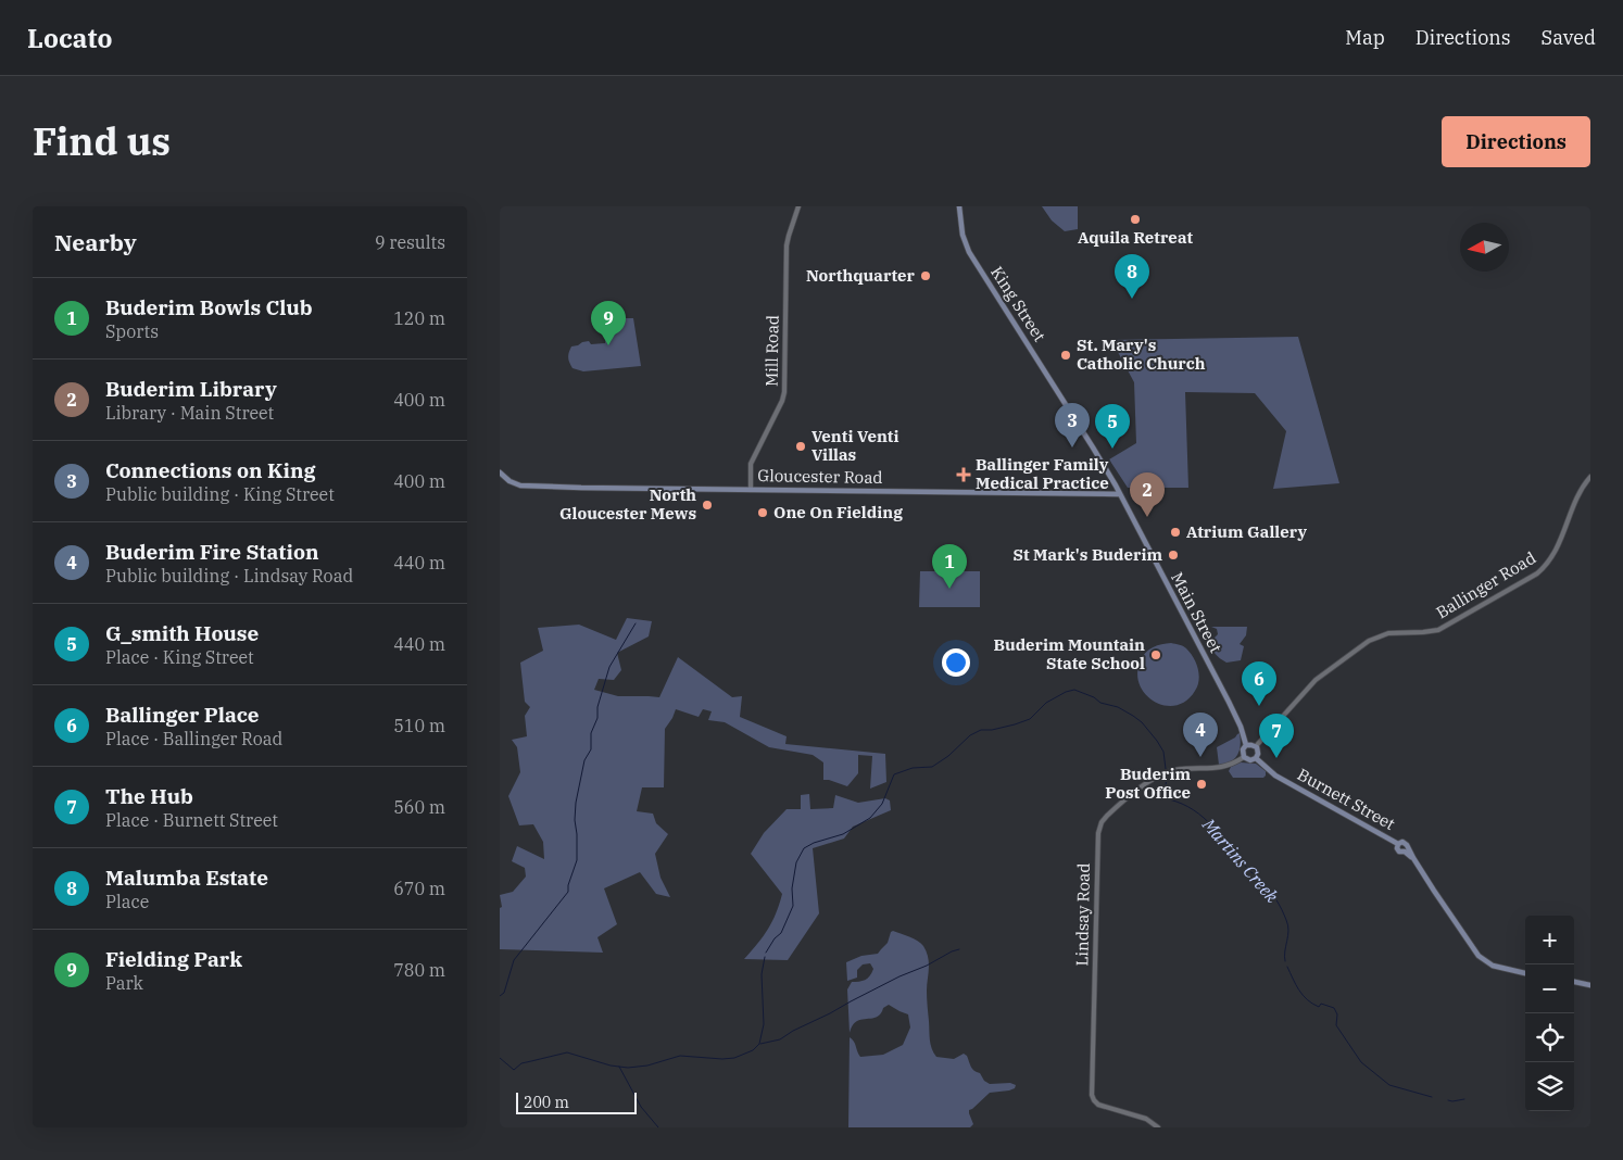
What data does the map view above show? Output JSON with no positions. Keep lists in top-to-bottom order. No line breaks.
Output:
{"streets":{"main road":["King Street","Gloucester Road","Main Street","Burnett Street"],"street":["Mill Road","Ballinger Road","Lindsay Road"]},"crossings":[["King Street","Gloucester Road"],["King Street","Main Street"],["Mill Road","Gloucester Road"],["Gloucester Road","Main Street"],["Ballinger Road","Main Street"],["Ballinger Road","Burnett Street"],["Ballinger Road","Lindsay Road"],["Main Street","Burnett Street"],["Main Street","Lindsay Road"],["Burnett Street","Lindsay Road"]],"water":["Martins Creek"],"places":{"other":["Aquila Retreat","Northquarter","St. Mary's Catholic Church","Venti Venti Villas","North Gloucester Mews","One On Fielding","Atrium Gallery","St Mark's Buderim","Buderim Mountain State School","Buderim Post Office"],"health":["Ballinger Family Medical Practice"]},"scale_bar":"200 m","north":"left","page":{"header":"Locato","nav":["Map","Directions","Saved"],"title":"Find us","buttons":"Directions","heading":["Nearby","9 results"],"pins":["8","9","3","5","2","1","6","4","7"],"list":[{"mark":"1","name":"Buderim Bowls Club","note":"Sports","value":"120 m"},{"mark":"2","name":"Buderim Library","note":"Library · Main Street","value":"400 m"},{"mark":"3","name":"Connections on King","note":"Public building · King Street","value":"400 m"},{"mark":"4","name":"Buderim Fire Station","note":"Public building · Lindsay Road","value":"440 m"},{"mark":"5","name":"G_smith House","note":"Place · King Street","value":"440 m"},{"mark":"6","name":"Ballinger Place","note":"Place · Ballinger Road","value":"510 m"},{"mark":"7","name":"The Hub","note":"Place · Burnett Street","value":"560 m"},{"mark":"8","name":"Malumba Estate","note":"Place","value":"670 m"},{"mark":"9","name":"Fielding Park","note":"Park","value":"780 m"}],"map_buttons":["+","−"],"scale":"200 m"}}
